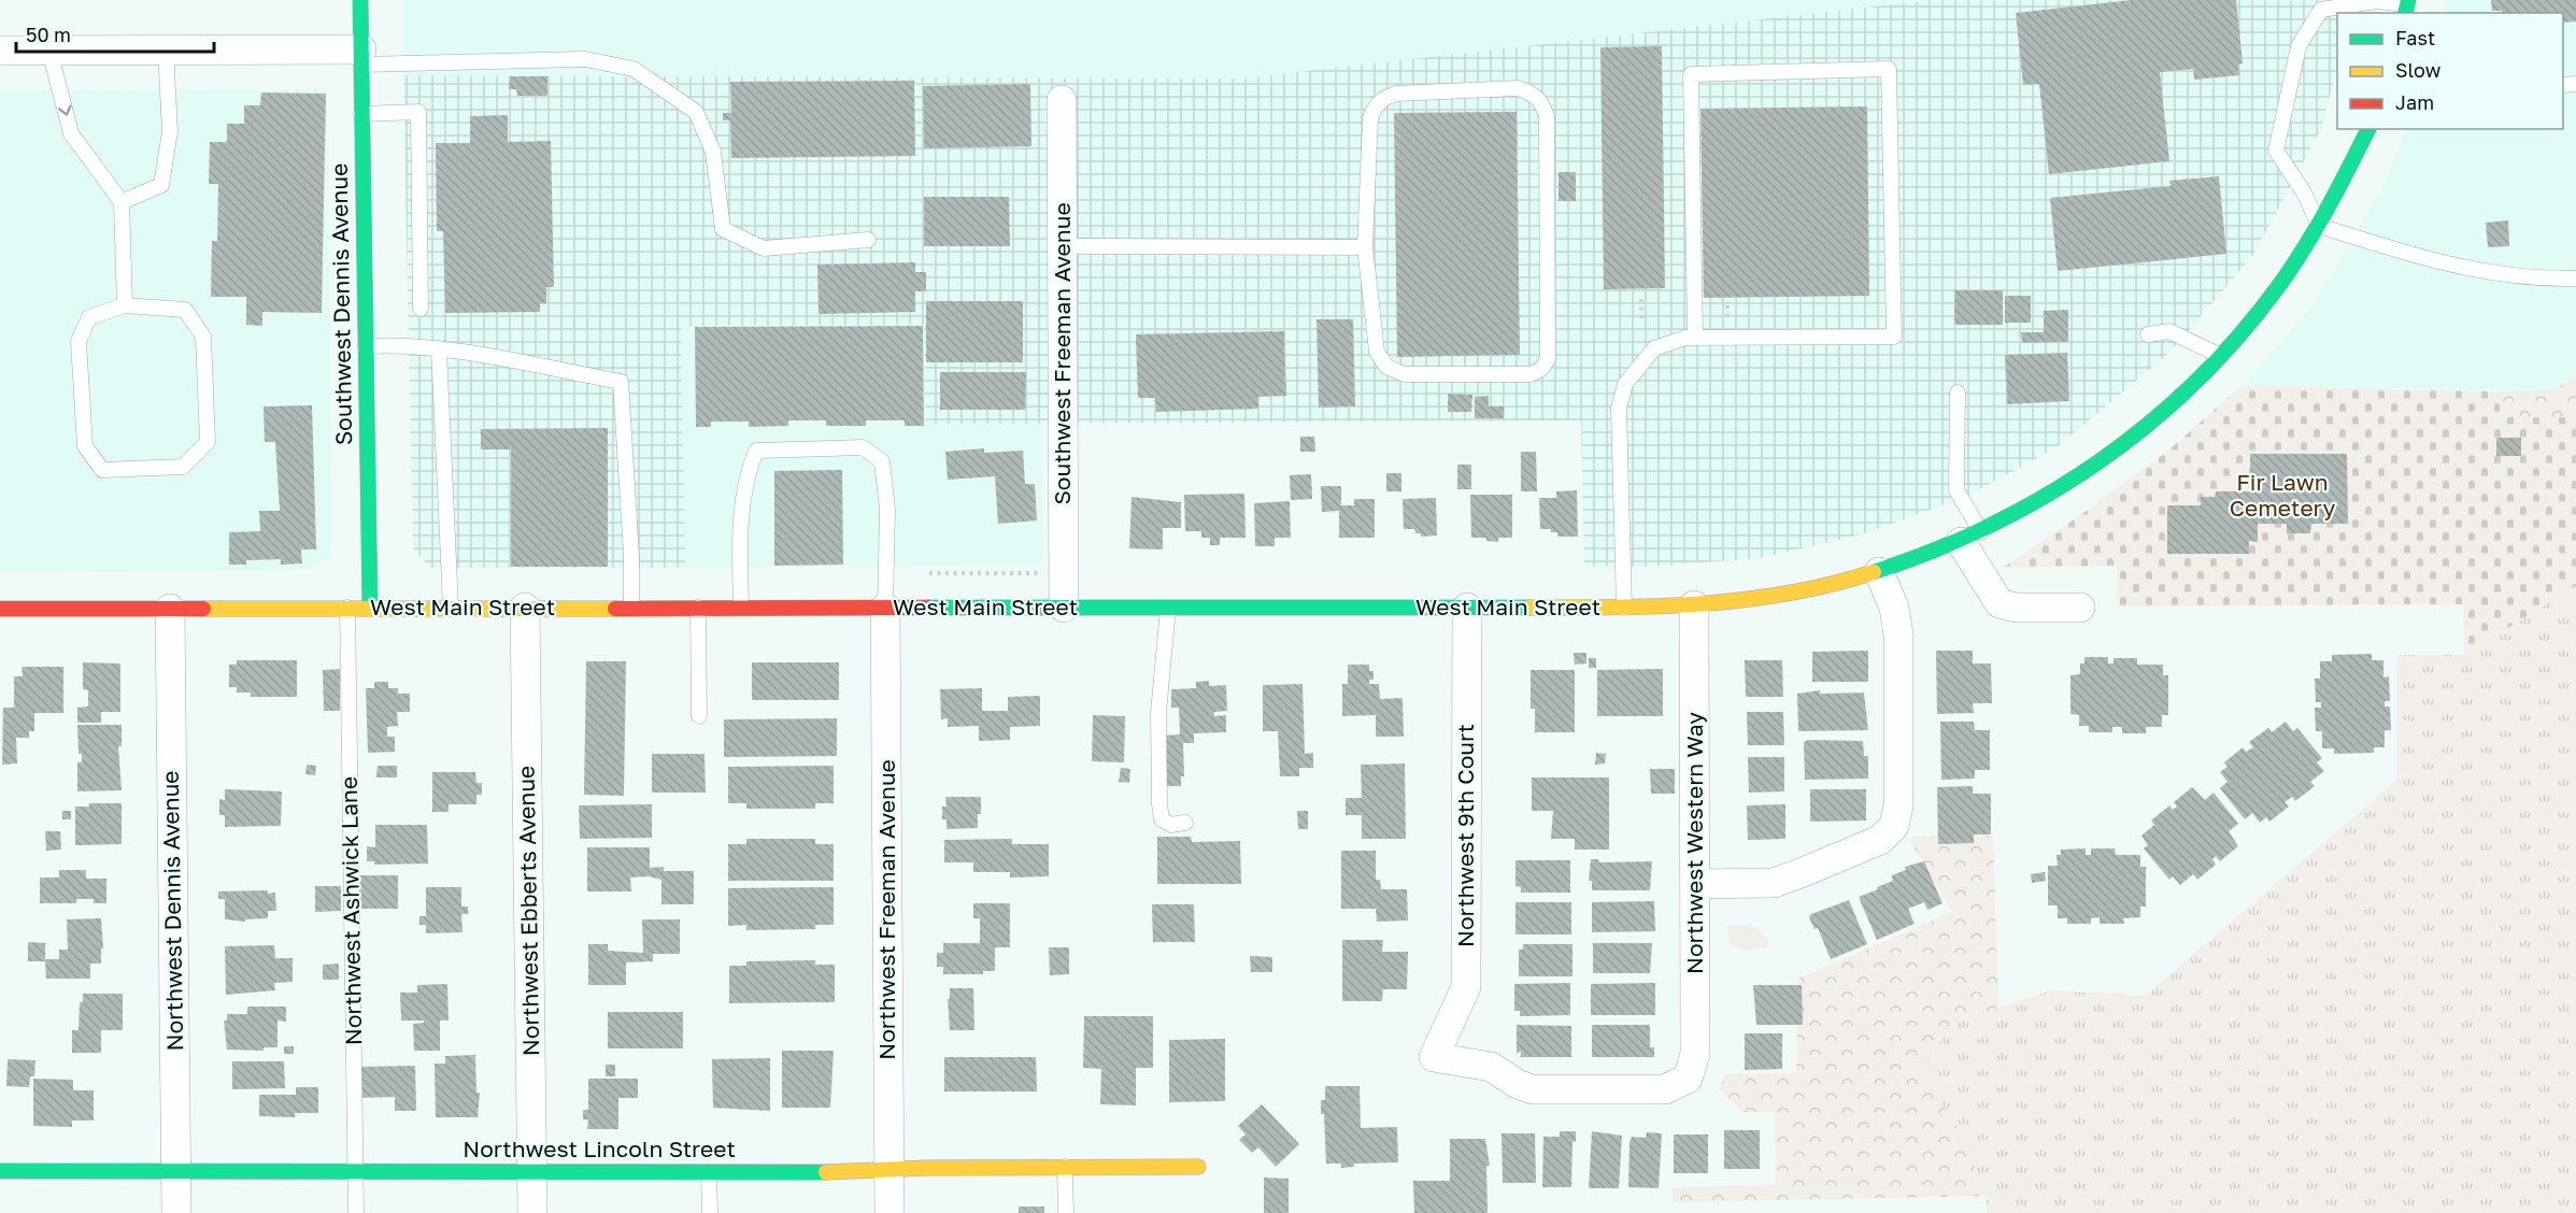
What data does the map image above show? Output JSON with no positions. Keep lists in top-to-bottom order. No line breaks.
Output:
{"streets":{"street":["Southwest Dennis Avenue","Southwest Freeman Avenue","West Main Street","Northwest 9th Court","Northwest Western Way","Northwest Freeman Avenue","Northwest Dennis Avenue","Northwest Ebberts Avenue","Northwest Lincoln Street"],"lane":["Northwest Ashwick Lane"]},"crossings":[["Southwest Dennis Avenue","West Main Street"],["Southwest Freeman Avenue","West Main Street"],["West Main Street","Northwest 9th Court"],["West Main Street","Northwest Western Way"],["West Main Street","Northwest Freeman Avenue"],["West Main Street","Northwest Dennis Avenue"],["West Main Street","Northwest Ashwick Lane"],["West Main Street","Northwest Ebberts Avenue"],["Northwest 9th Court","Northwest Western Way"],["Northwest Freeman Avenue","Northwest Lincoln Street"],["Northwest Dennis Avenue","Northwest Lincoln Street"],["Northwest Ashwick Lane","Northwest Lincoln Street"],["Northwest Ebberts Avenue","Northwest Lincoln Street"]],"parks":["Fir Lawn Cemetery"],"legend":["Fast","Slow","Jam"],"scale_bar":"50 m"}
